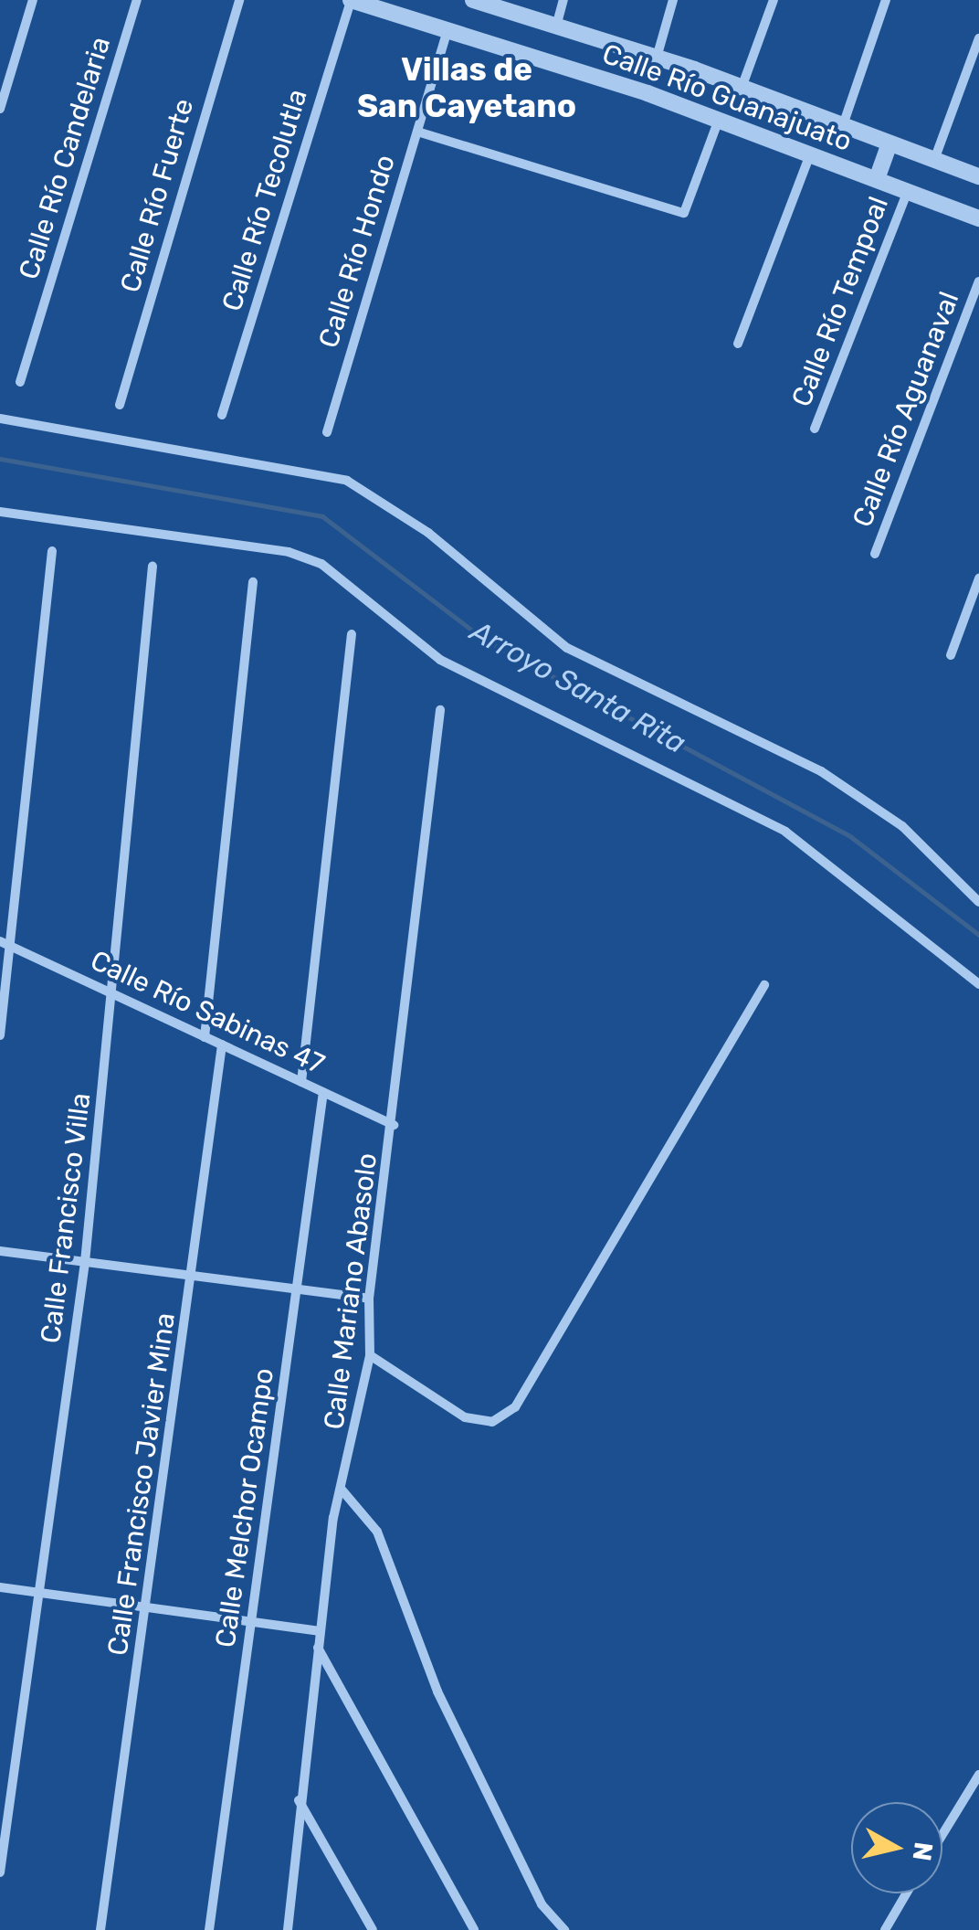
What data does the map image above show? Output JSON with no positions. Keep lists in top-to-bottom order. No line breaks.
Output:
{"streets":{"street":["Calle Río Guanajuato","Calle Río Candelaria","Calle Río Fuerte","Calle Río Tecolutla","Calle Río Hondo","Calle Río Tempoal","Calle Río Aguanaval","Calle Río Sabinas 47","Calle Francisco Villa","Calle Mariano Abasolo","Calle Francisco Javier Mina","Calle Melchor Ocampo"]},"crossings":[["Calle Río Guanajuato","Calle Río Tecolutla"],["Calle Río Guanajuato","Calle Río Hondo"],["Calle Río Guanajuato","Calle Río Tempoal"],["Calle Río Sabinas 47","Calle Francisco Villa"],["Calle Río Sabinas 47","Calle Mariano Abasolo"],["Calle Río Sabinas 47","Calle Francisco Javier Mina"],["Calle Río Sabinas 47","Calle Melchor Ocampo"]],"districts":["Villas de San Cayetano"],"water":["Arroyo Santa Rita"],"north":"right"}
